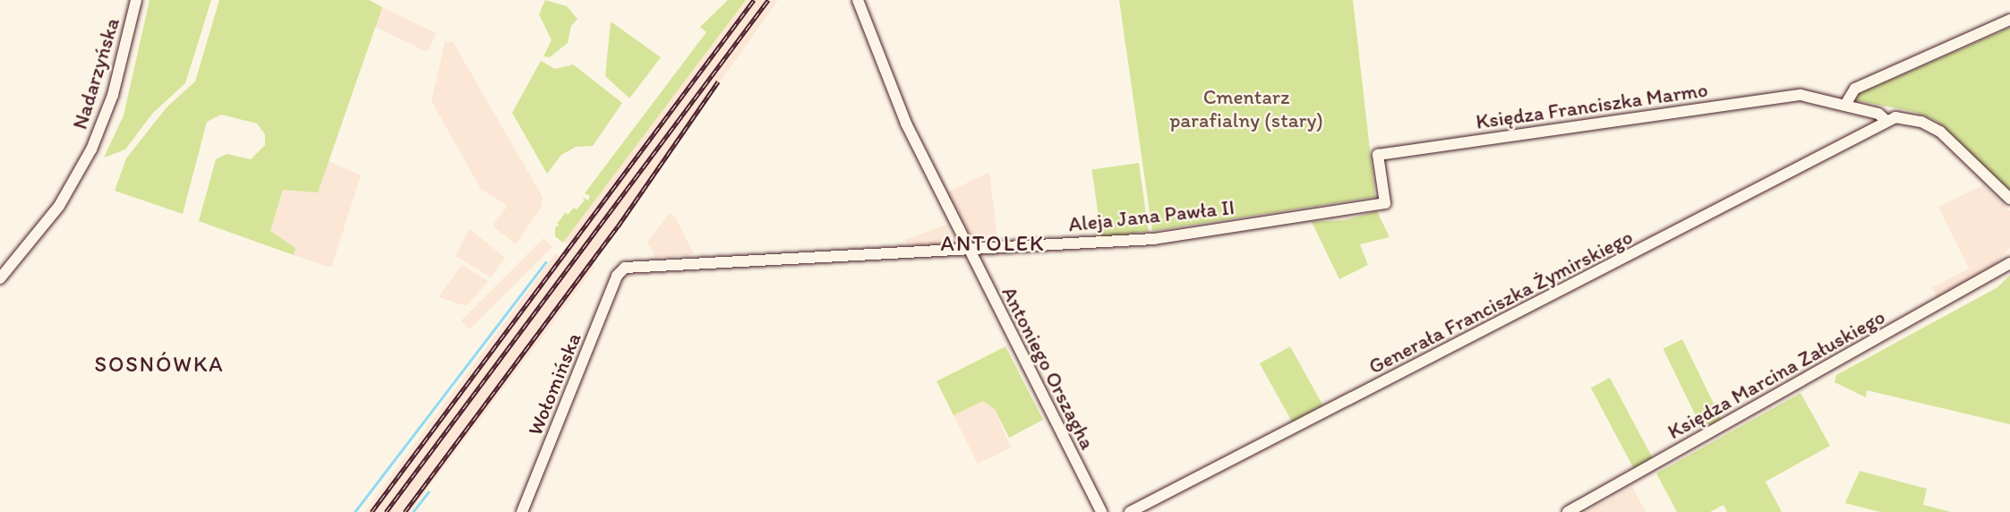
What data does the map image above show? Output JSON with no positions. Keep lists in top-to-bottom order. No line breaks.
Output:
{"streets":{"street":["Nadarzyńska","Księdza Franciszka Marmo","Aleja Jana Pawła II","Generała Franciszka Żymirskiego","Antoniego Orszagha","Księdza Marcina Załuskiego","Wołomińska"]},"crossings":[["Księdza Franciszka Marmo","Aleja Jana Pawła II"],["Aleja Jana Pawła II","Antoniego Orszagha"],["Aleja Jana Pawła II","Wołomińska"]],"districts":["ANTOLEK","SOSNÓWKA"],"parks":["Cmentarz parafialny (stary)"]}
